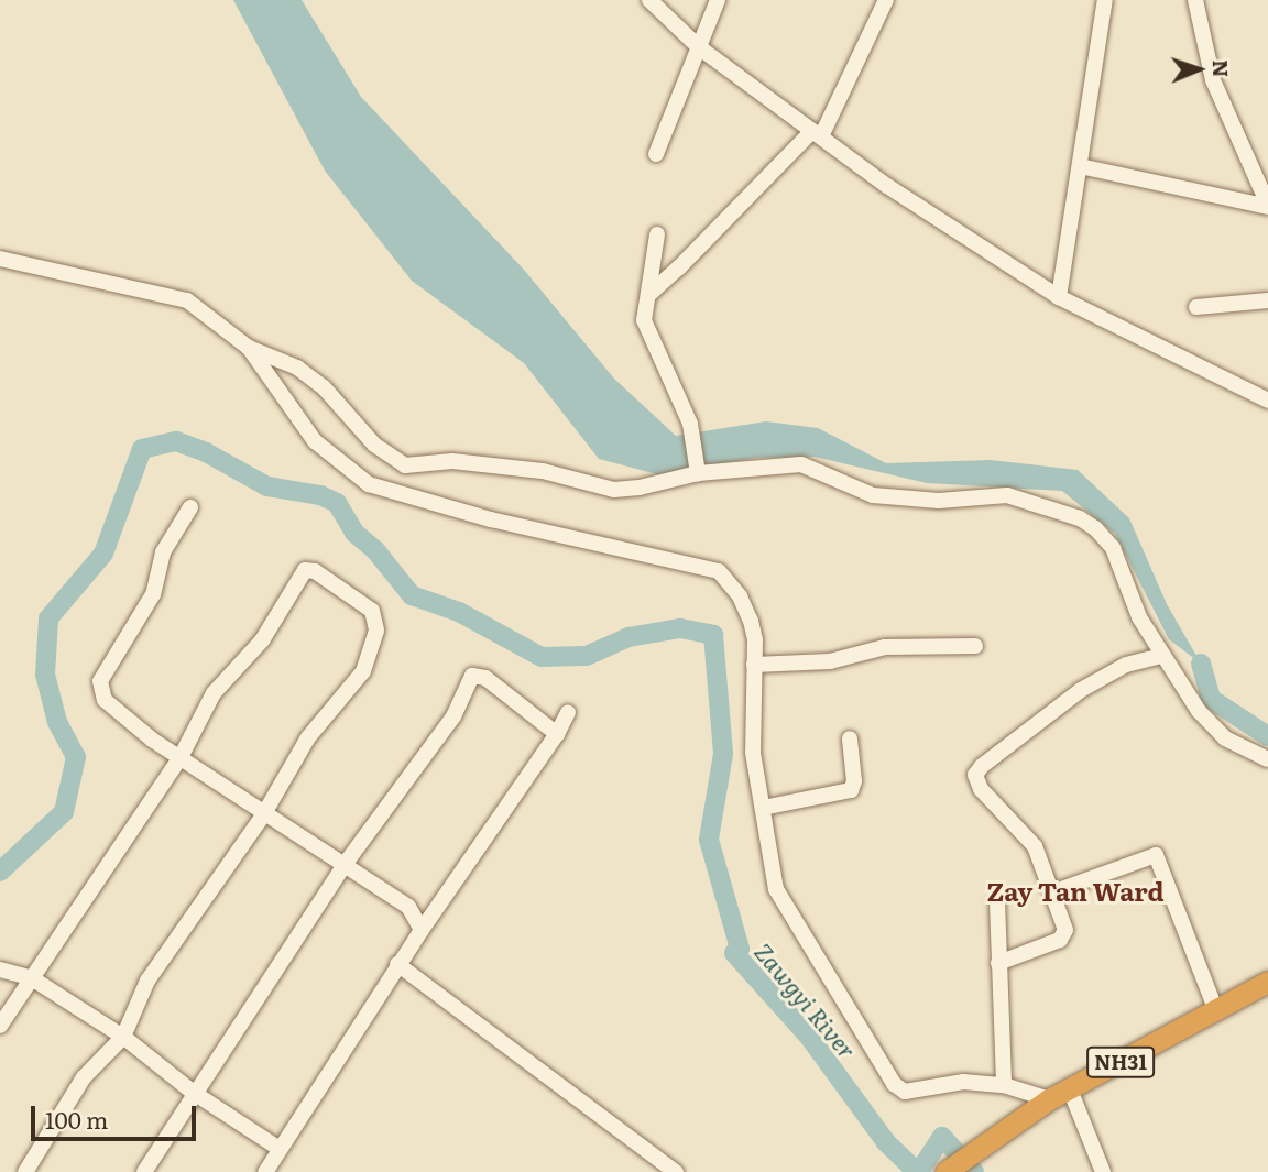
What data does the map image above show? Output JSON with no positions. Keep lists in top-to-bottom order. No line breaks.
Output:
{"streets":{"highway":["NH31"]},"districts":["Zay Tan Ward"],"water":["Zawgyi River"],"scale_bar":"100 m","north":"right"}
